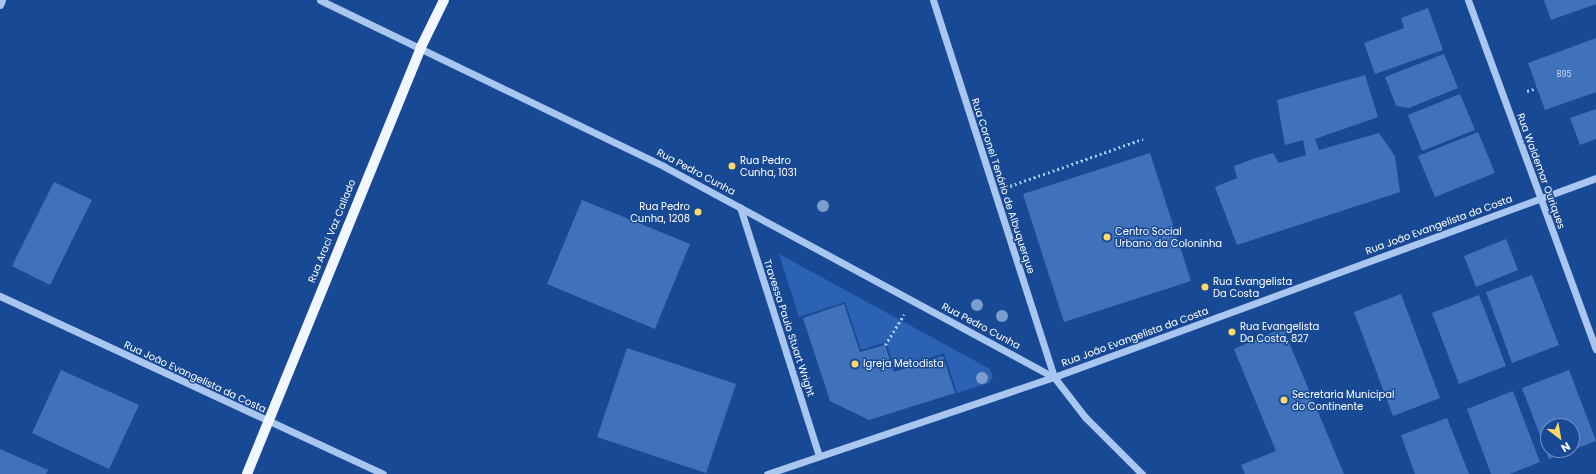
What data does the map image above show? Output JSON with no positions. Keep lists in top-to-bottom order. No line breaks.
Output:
{"streets":{"main road":["Rua Araci Vaz Callado"],"street":["Rua Waldemar Ouriques","Rua Pedro Cunha","Rua Coronel Tenório de Albuquerque","Rua João Evangelista da Costa","Travessa Paulo Stuart Wright"]},"crossings":[["Rua Waldemar Ouriques","Rua João Evangelista da Costa"],["Rua Pedro Cunha","Rua Coronel Tenório de Albuquerque"],["Rua Pedro Cunha","Rua João Evangelista da Costa"],["Rua Pedro Cunha","Rua Araci Vaz Callado"],["Rua Pedro Cunha","Travessa Paulo Stuart Wright"],["Rua Coronel Tenório de Albuquerque","Rua João Evangelista da Costa"],["Rua João Evangelista da Costa","Rua Araci Vaz Callado"],["Rua João Evangelista da Costa","Travessa Paulo Stuart Wright"]],"places":["Rua Pedro Cunha, 1031","Rua Pedro Cunha, 1208","Centro Social Urbano da Coloninha","Rua Evangelista Da Costa","Rua Evangelista Da Costa, 827","Igreja Metodista","Secretaria Municipal do Continente"],"house_numbers":["895"],"north":"bottom right"}
